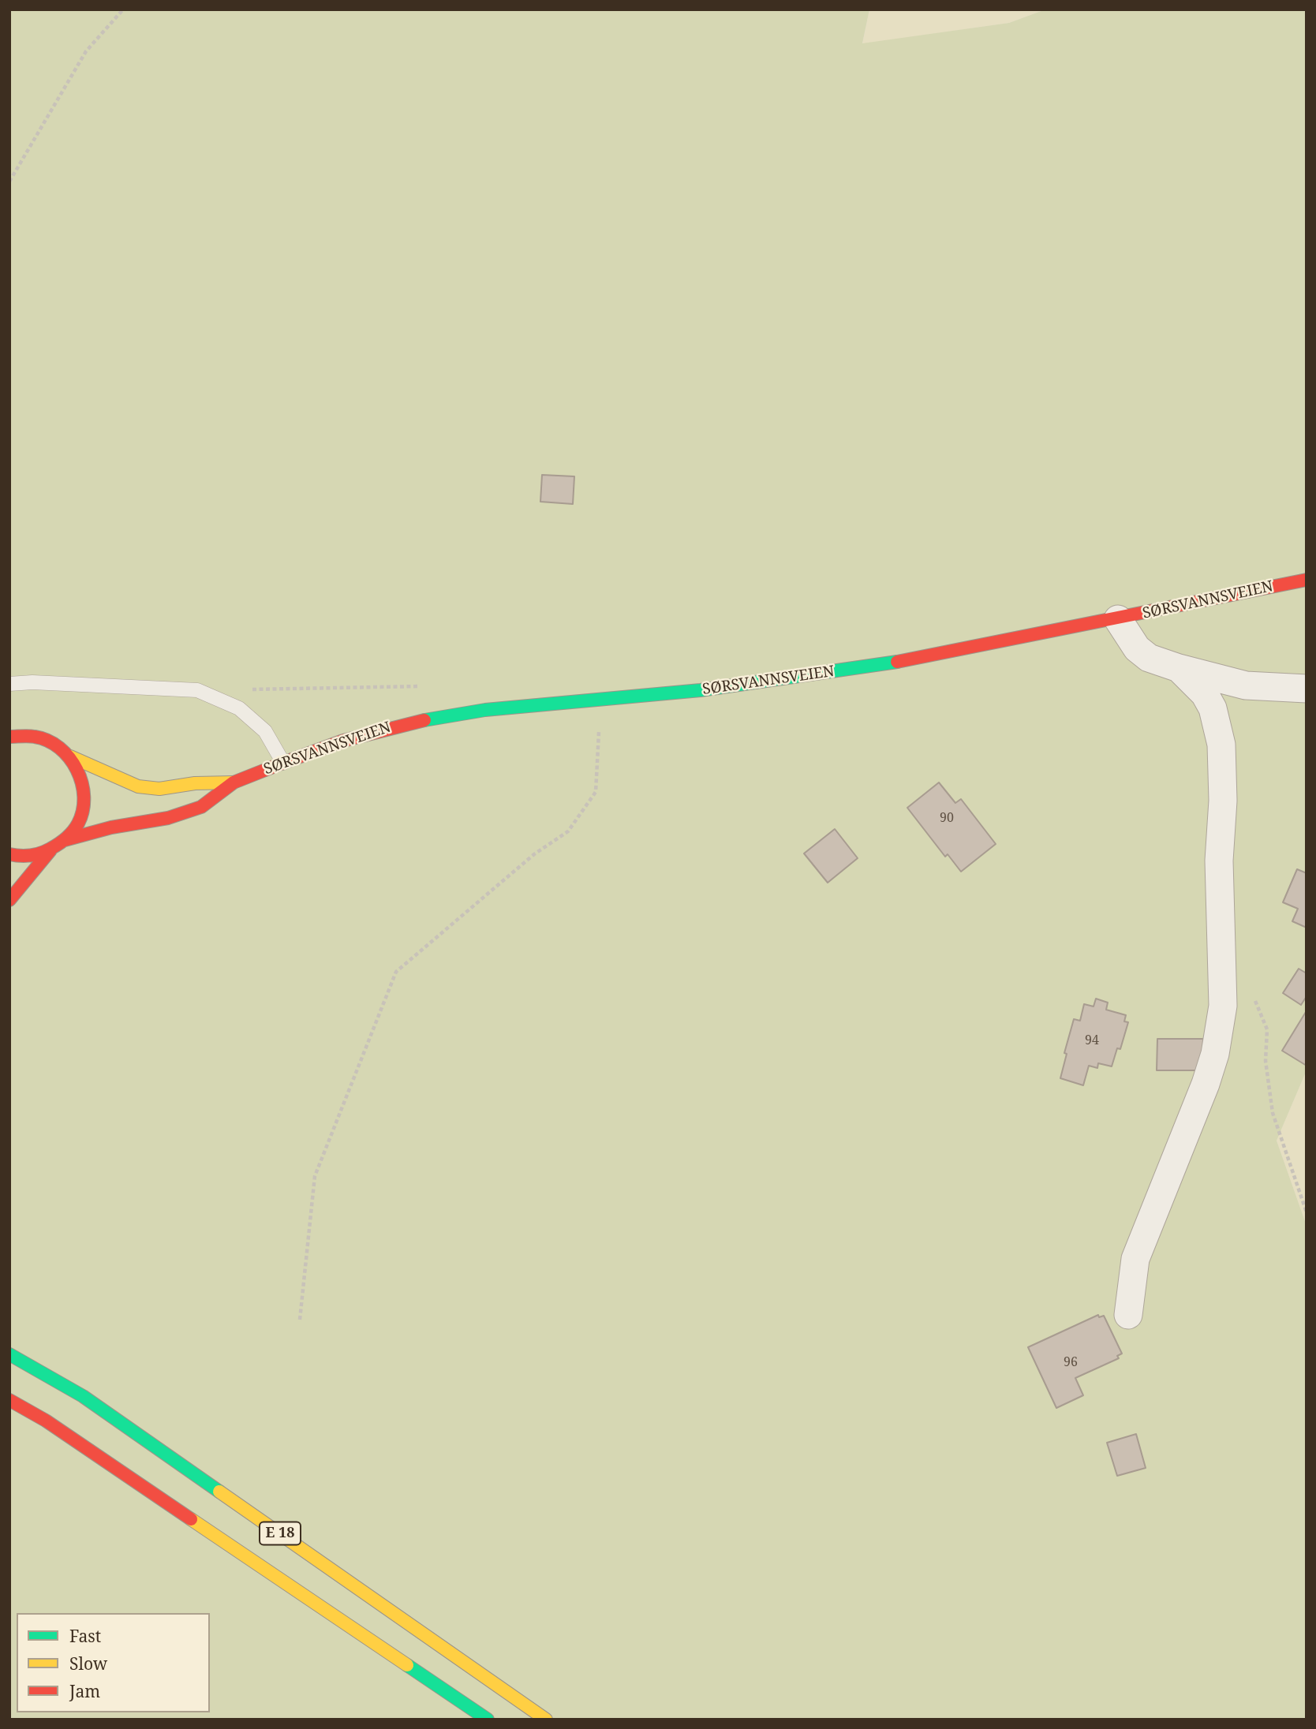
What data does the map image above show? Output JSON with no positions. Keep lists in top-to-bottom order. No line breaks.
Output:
{"streets":{"main road":["SØRSVANNSVEIEN","E 18"]},"house_numbers":["90","94","96"],"legend":["Fast","Slow","Jam"]}
